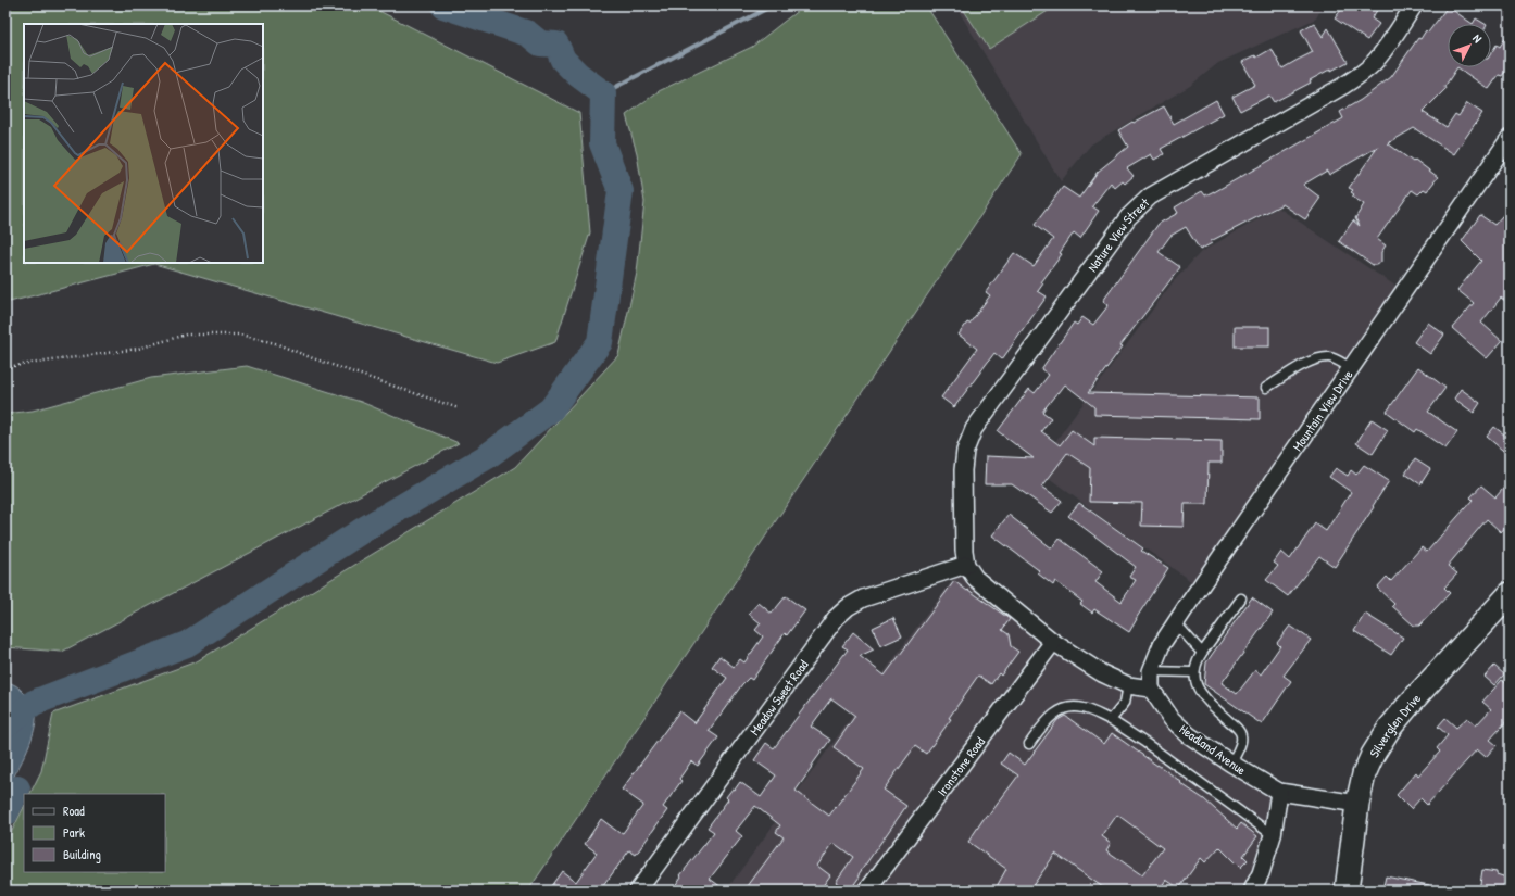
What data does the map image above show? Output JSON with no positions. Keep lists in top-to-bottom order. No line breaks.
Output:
{"streets":{"street":["Nature View Street","Mountain View Drive","Meadow Sweet Road","Silverglen Drive","Headland Avenue","Ironstone Road"]},"crossings":[["Nature View Street","Meadow Sweet Road"],["Mountain View Drive","Headland Avenue"],["Silverglen Drive","Headland Avenue"]],"legend":["Road","Park","Building"],"north":"top right"}
